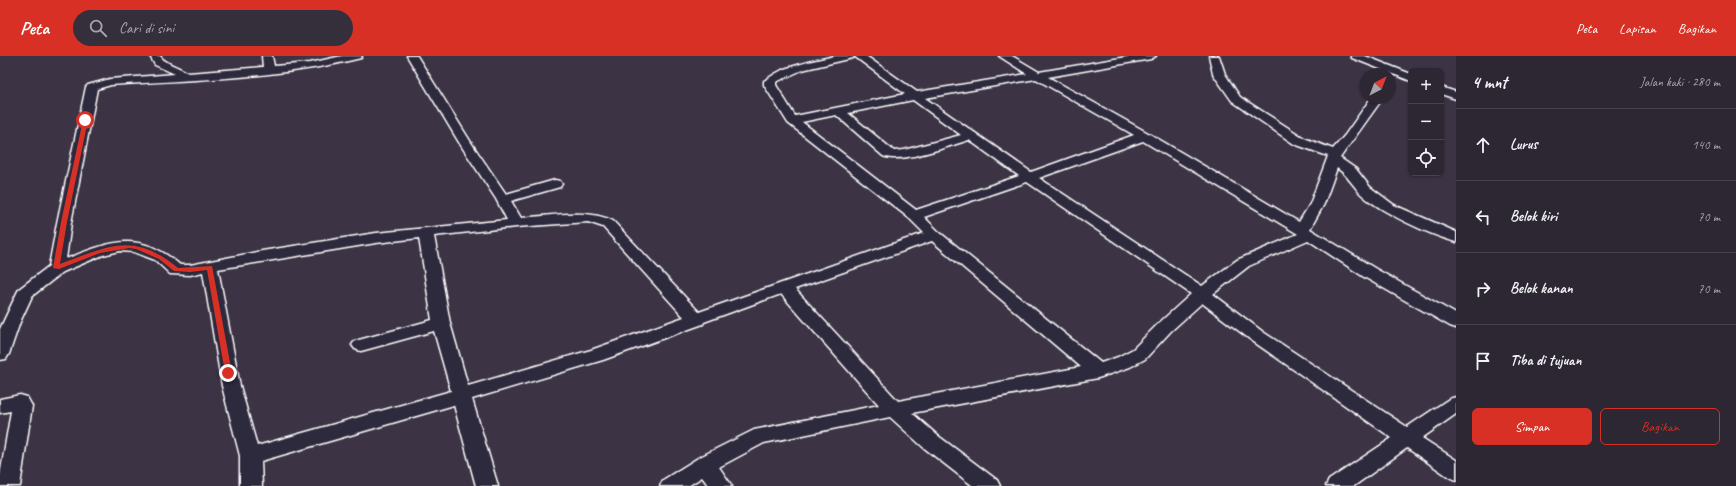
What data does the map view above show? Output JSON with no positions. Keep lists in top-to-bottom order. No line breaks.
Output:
{"north":"top right","page":{"header":"Peta","search":"Cari di sini","nav":["Peta","Lapisan","Bagikan"],"heading":["4 mnt","Jalan kaki · 280 m"],"map_buttons":["+","−"],"list":[["Lurus","140 m"],["Belok kiri","70 m"],["Belok kanan","70 m"],"Tiba di tujuan"],"buttons":["Simpan","Bagikan"]}}
